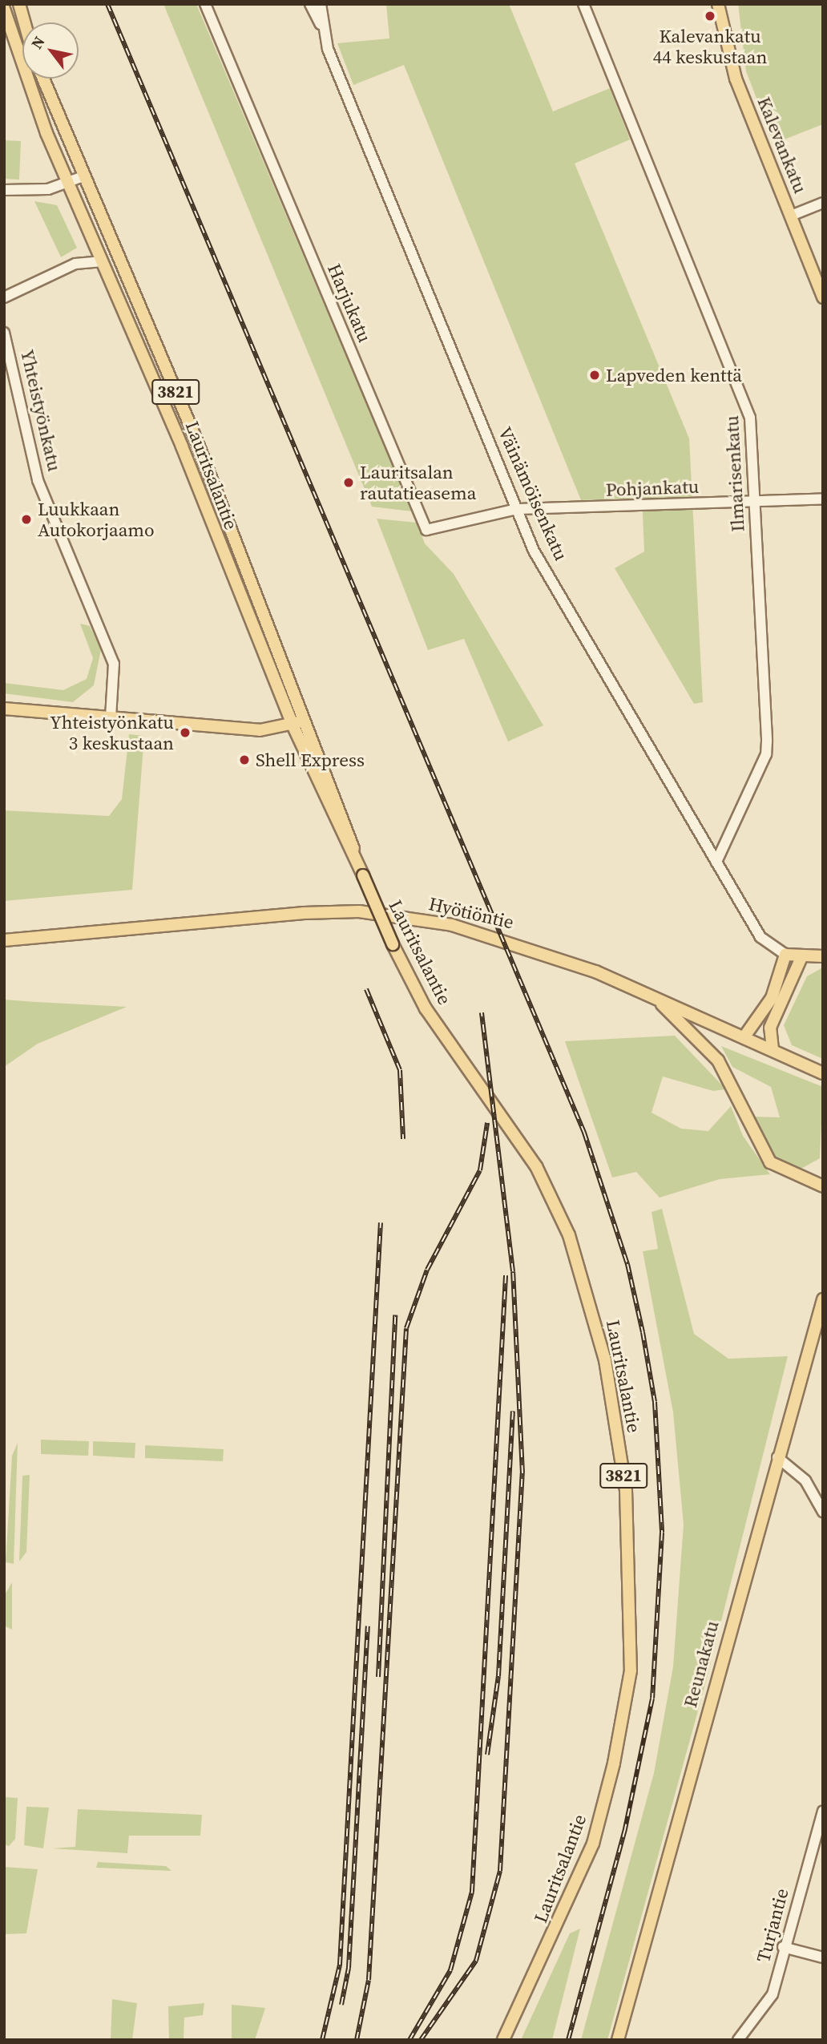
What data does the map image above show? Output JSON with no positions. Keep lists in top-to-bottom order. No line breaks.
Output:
{"streets":{"main road":["Kalevankatu","3821","Lauritsalantie","Hyötiöntie","Reunakatu"],"street":["Harjukatu","Yhteistyönkatu","Ilmarisenkatu","Pohjankatu","Väinämöisenkatu","Turjantie"]},"crossings":[["Harjukatu","Pohjankatu"],["Harjukatu","Väinämöisenkatu"],["Ilmarisenkatu","Pohjankatu"],["Ilmarisenkatu","Väinämöisenkatu"],["Pohjankatu","Väinämöisenkatu"]],"places":["Kalevankatu 44 keskustaan","Lapveden kenttä","Lauritsalan rautatieasema","Luukkaan Autokorjaamo","Yhteistyönkatu 3 keskustaan","Shell Express"],"north":"top left"}
